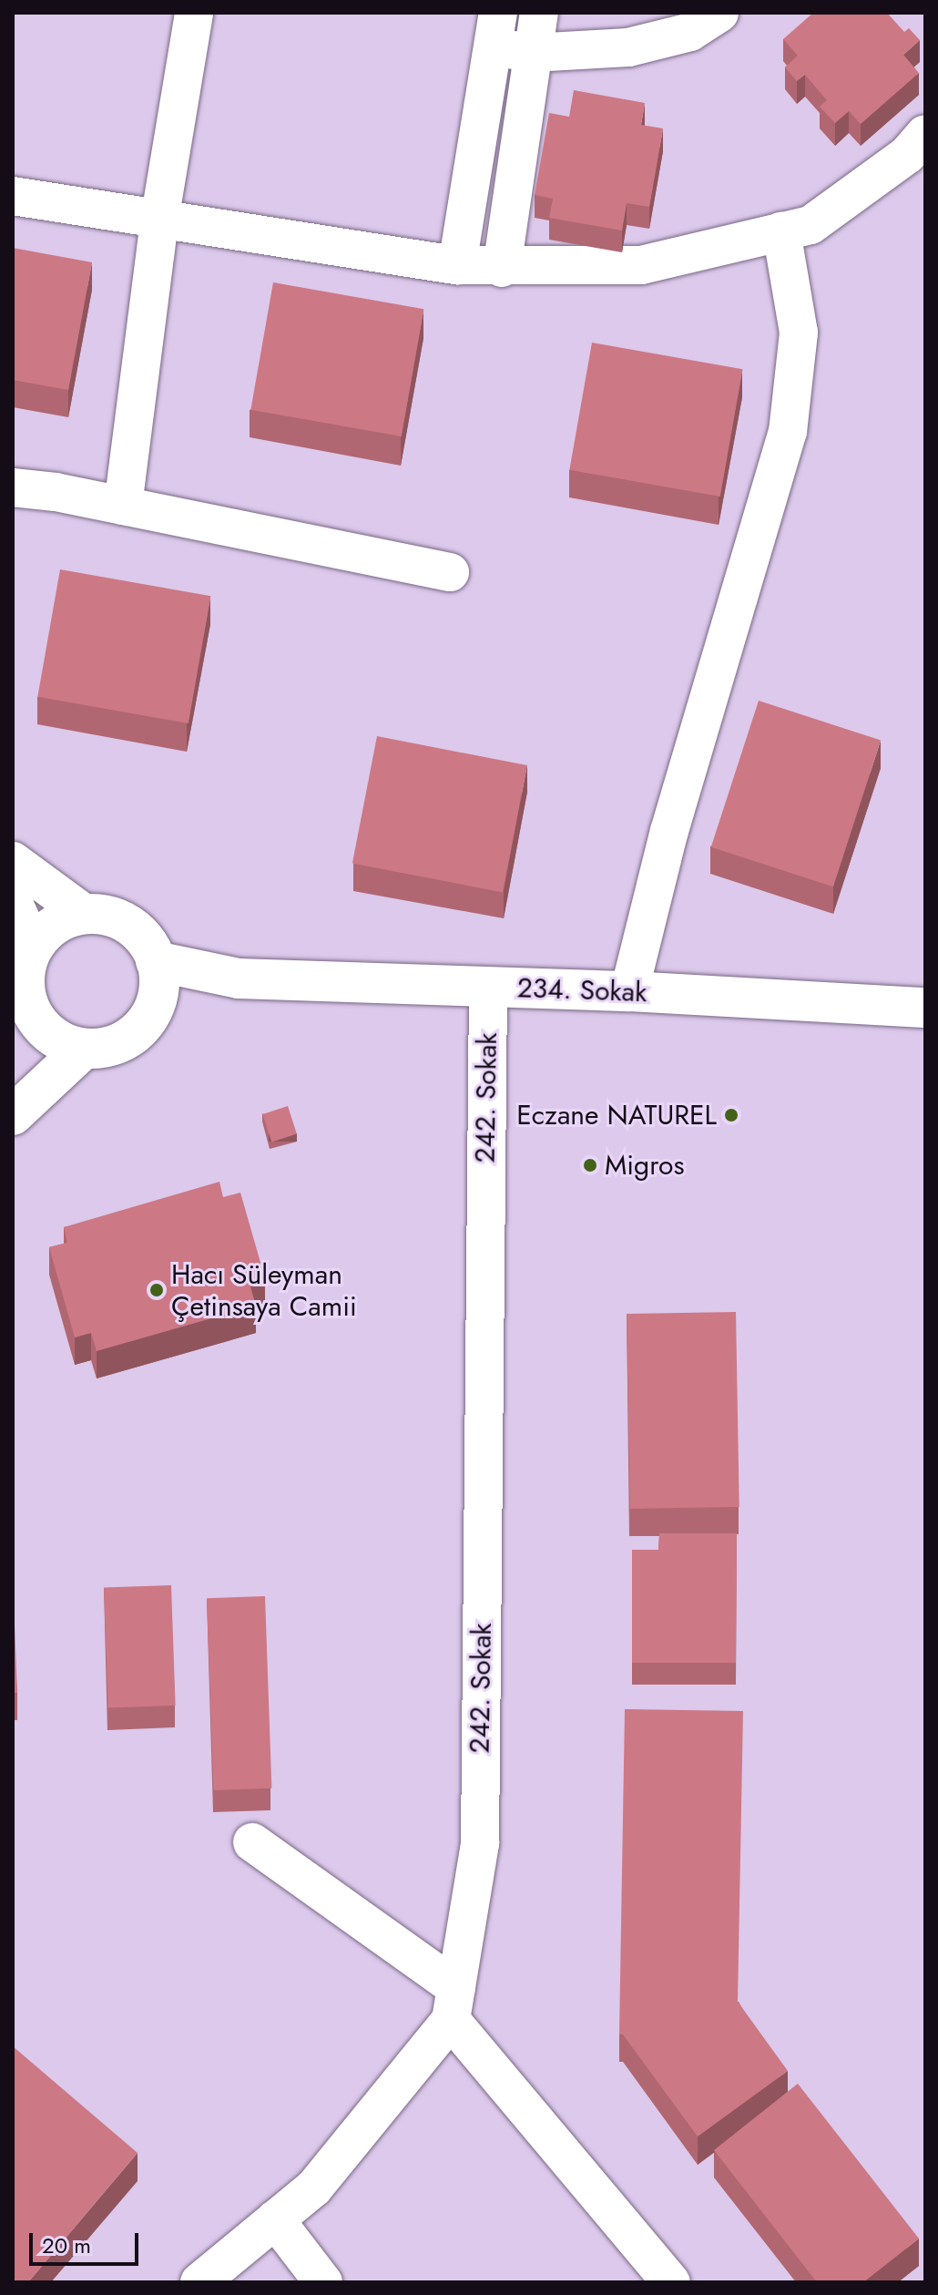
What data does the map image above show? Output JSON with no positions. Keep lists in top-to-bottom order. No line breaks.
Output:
{"streets":{"street":["234. Sokak","242. Sokak"]},"crossings":[["234. Sokak","242. Sokak"]],"places":["Eczane NATUREL","Migros","Hacı Süleyman Çetinsaya Camii"],"scale_bar":"20 m"}
